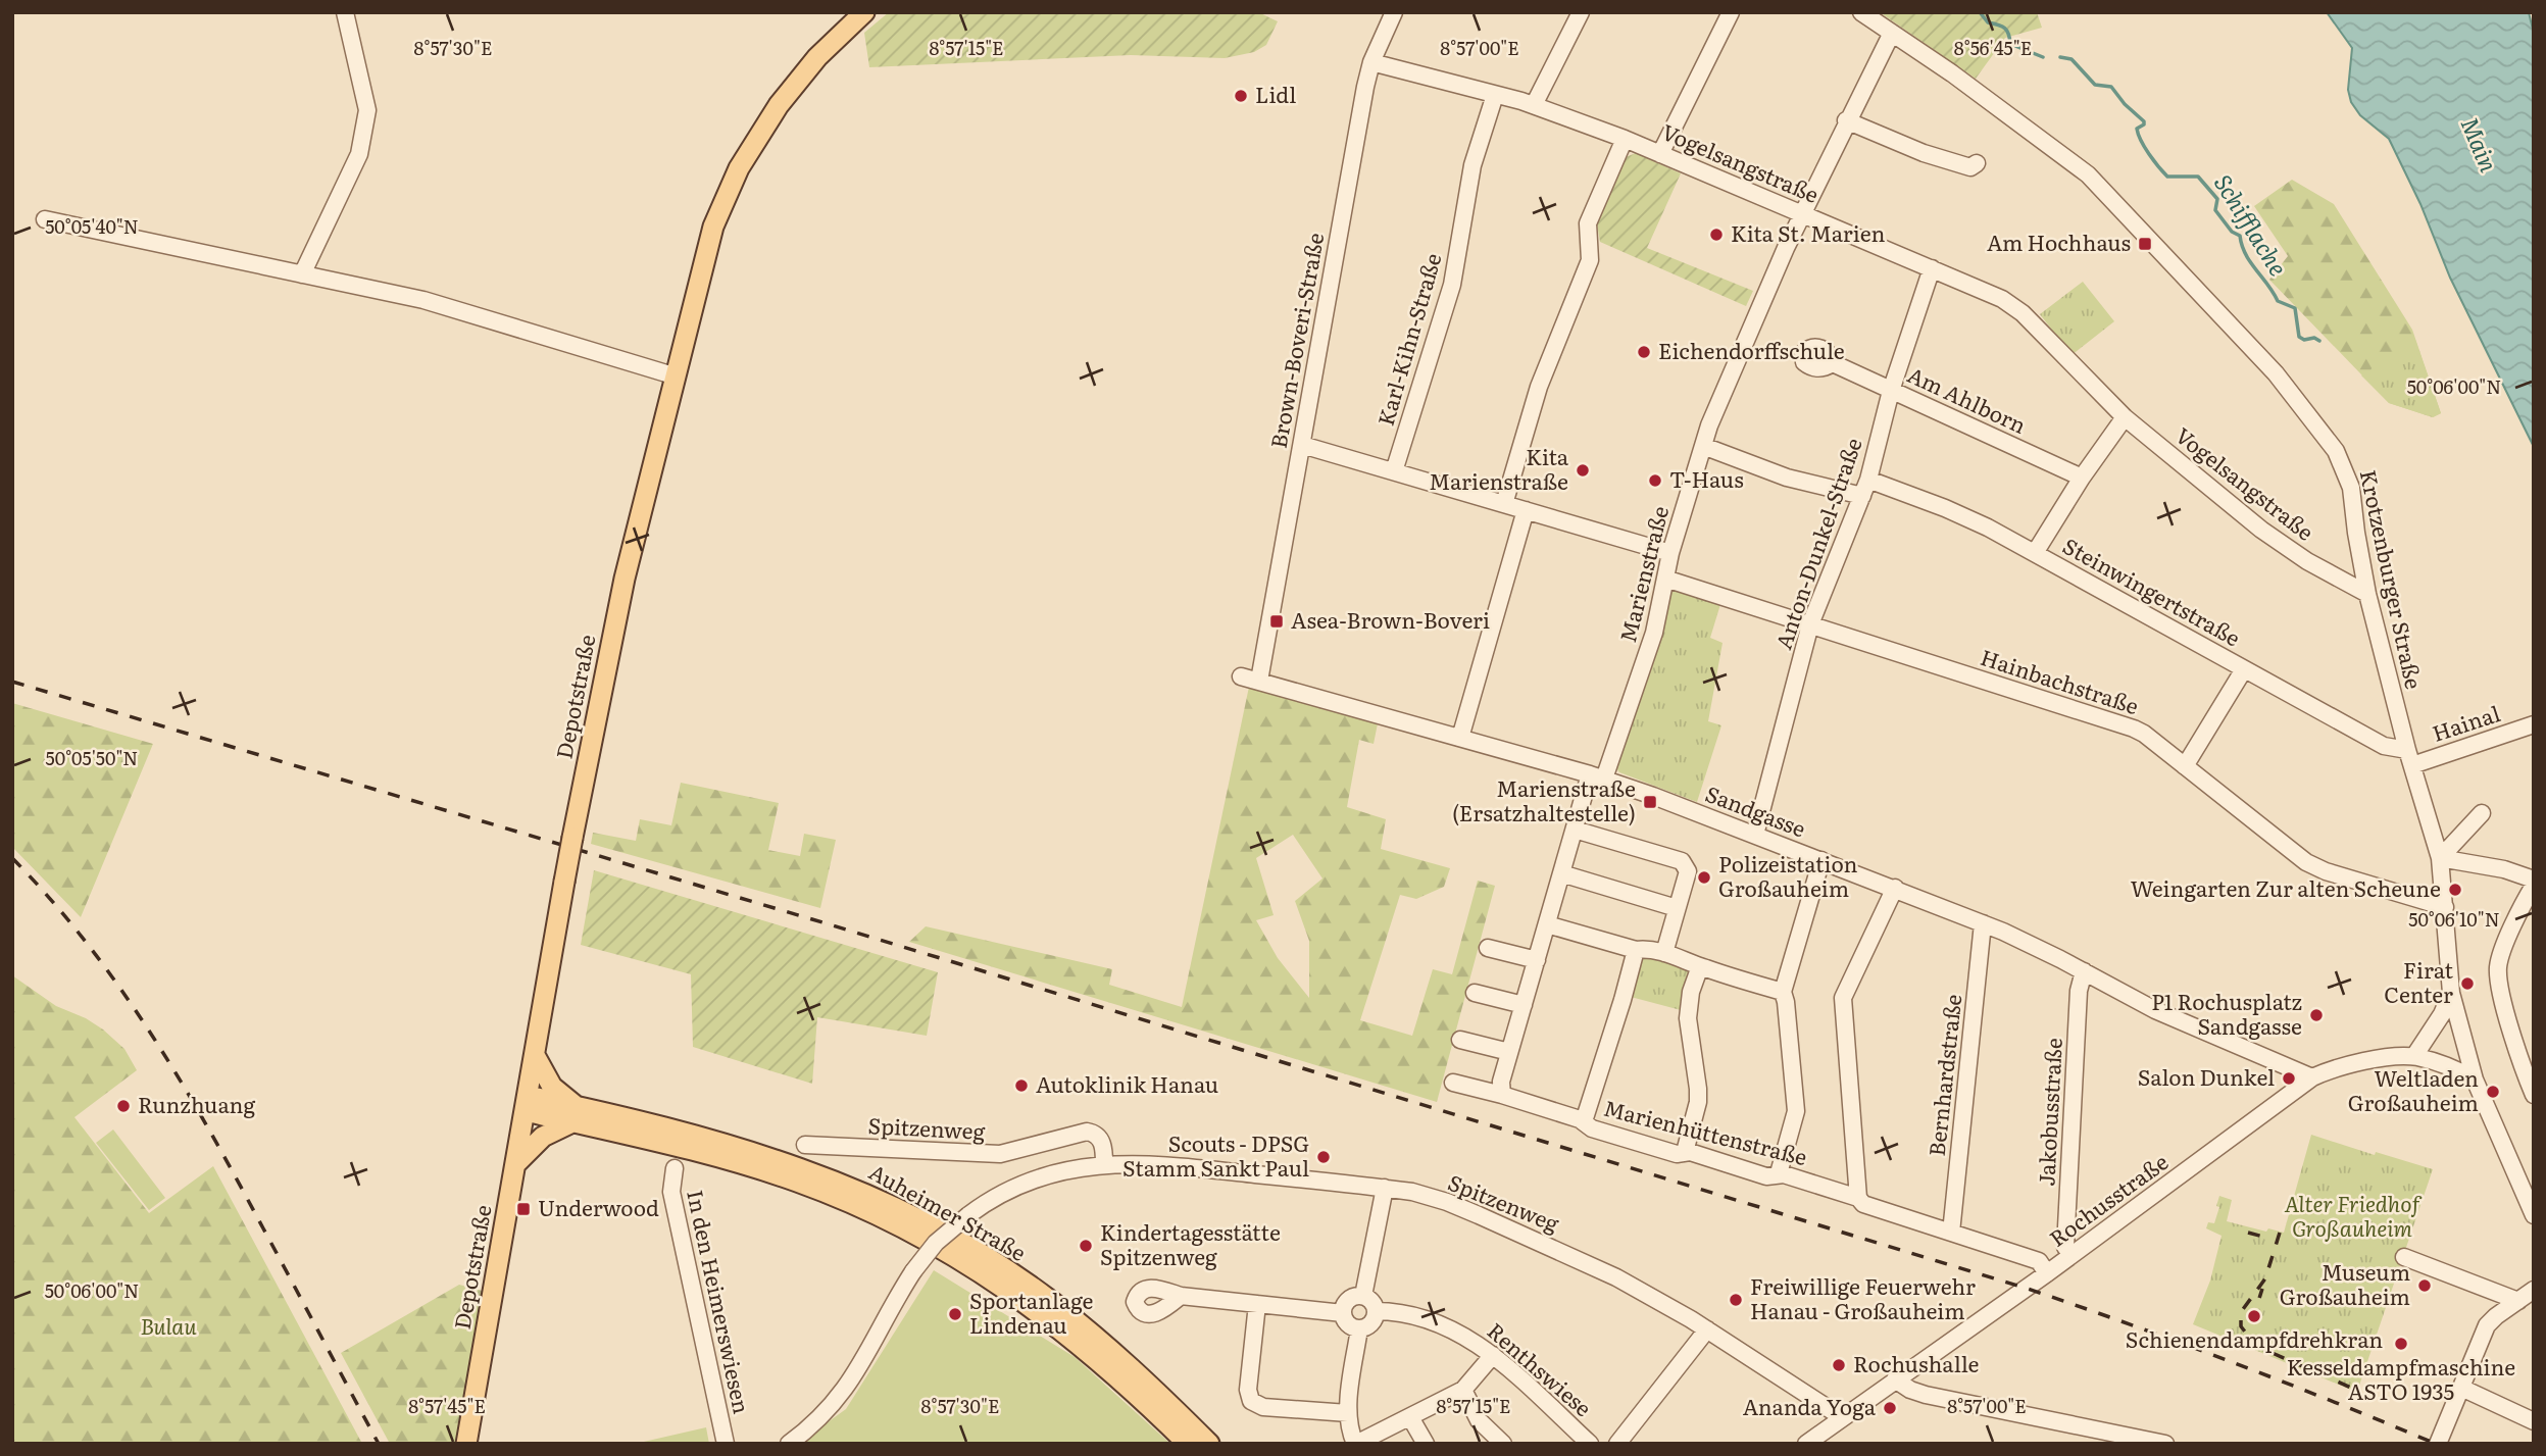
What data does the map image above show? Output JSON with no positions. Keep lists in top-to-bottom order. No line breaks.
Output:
{"streets":{"main road":["Depotstraße","Auheimer Straße"],"street":["Vogelsangstraße","Karl-Kihn-Straße","Brown-Boveri-Straße","Am Ahlborn","Anton-Dunkel-Straße","Marienstraße","Krotzenburger Straße","Steinwingertstraße","Hainbachstraße","Hainal","Sandgasse","Bernhardstraße","Jakobusstraße","Spitzenweg","Marienhüttenstraße","Rochusstraße","In den Heimerswiesen","Renthswiese"]},"crossings":[["Vogelsangstraße","Karl-Kihn-Straße"],["Vogelsangstraße","Brown-Boveri-Straße"],["Vogelsangstraße","Anton-Dunkel-Straße"],["Vogelsangstraße","Marienstraße"],["Vogelsangstraße","Krotzenburger Straße"],["Brown-Boveri-Straße","Sandgasse"],["Am Ahlborn","Anton-Dunkel-Straße"],["Anton-Dunkel-Straße","Steinwingertstraße"],["Anton-Dunkel-Straße","Hainbachstraße"],["Anton-Dunkel-Straße","Sandgasse"],["Marienstraße","Krotzenburger Straße"],["Marienstraße","Steinwingertstraße"],["Marienstraße","Hainbachstraße"],["Marienstraße","Sandgasse"],["Krotzenburger Straße","Steinwingertstraße"],["Krotzenburger Straße","Hainbachstraße"],["Krotzenburger Straße","Hainal"],["Krotzenburger Straße","Rochusstraße"],["Steinwingertstraße","Hainal"],["Depotstraße","Auheimer Straße"],["Sandgasse","Bernhardstraße"],["Sandgasse","Jakobusstraße"],["Sandgasse","Rochusstraße"],["Bernhardstraße","Marienhüttenstraße"],["Jakobusstraße","Rochusstraße"],["Spitzenweg","Rochusstraße"],["Marienhüttenstraße","Rochusstraße"]],"water":["Main","Schifflache"],"parks":["Alter Friedhof Großauheim","Bulau"],"places":{"other":["Lidl","Kita St. Marien","Eichendorffschule","Kita Marienstraße","T-Haus","Polizeistation Großauheim","Weingarten Zur alten Scheune","Firat Center","P1 Rochusplatz Sandgasse","Salon Dunkel","Autoklinik Hanau","Weltladen Großauheim","Runzhuang","Scouts - DPSG Stamm Sankt Paul","Kindertagesstätte Spitzenweg","Museum Großauheim","Freiwillige Feuerwehr Hanau - Großauheim","Sportanlage Lindenau","Schienendampfdrehkran","Kesseldampfmaschine ASTO 1935","Rochushalle","Ananda Yoga"],"transit":["Am Hochhaus","Asea-Brown-Boveri","Marienstraße (Ersatzhaltestelle)","Underwood"]},"coordinates":["8°57'30\"E","8°57'15\"E","8°57'00\"E","8°56'45\"E","50°05'40\"N","50°06'00\"N","50°05'50\"N","50°06'10\"N","8°57'45\"E"]}
